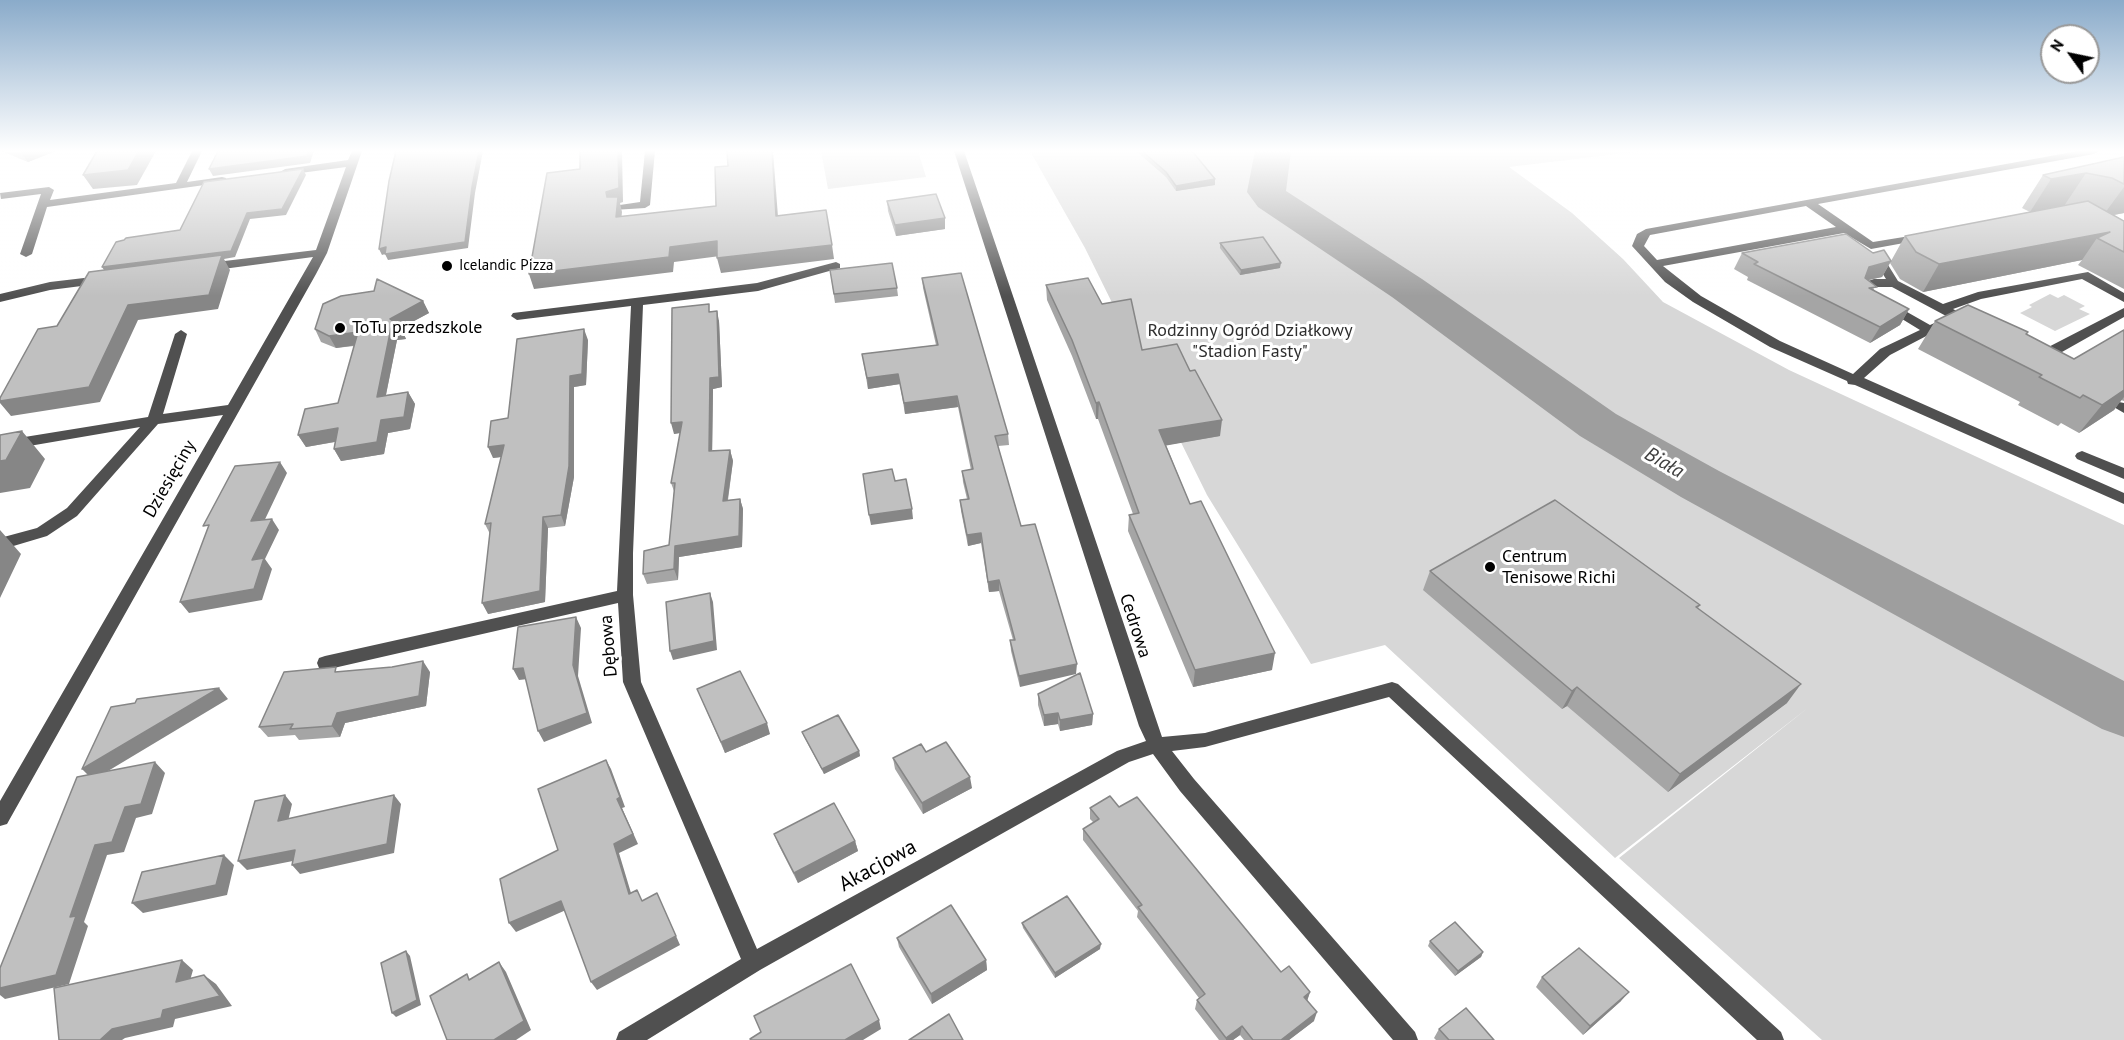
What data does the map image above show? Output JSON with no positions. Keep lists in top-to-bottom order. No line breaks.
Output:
{"streets":{"street":["Dziesięciny","Cedrowa","Dębowa","Akacjowa"]},"crossings":[["Cedrowa","Akacjowa"],["Dębowa","Akacjowa"]],"water":["Biała"],"parks":["Rodzinny Ogród Działkowy \"Stadion Fasty\""],"places":["Icelandic Pizza","ToTu przedszkole","Centrum Tenisowe Richi"],"north":"top left"}
